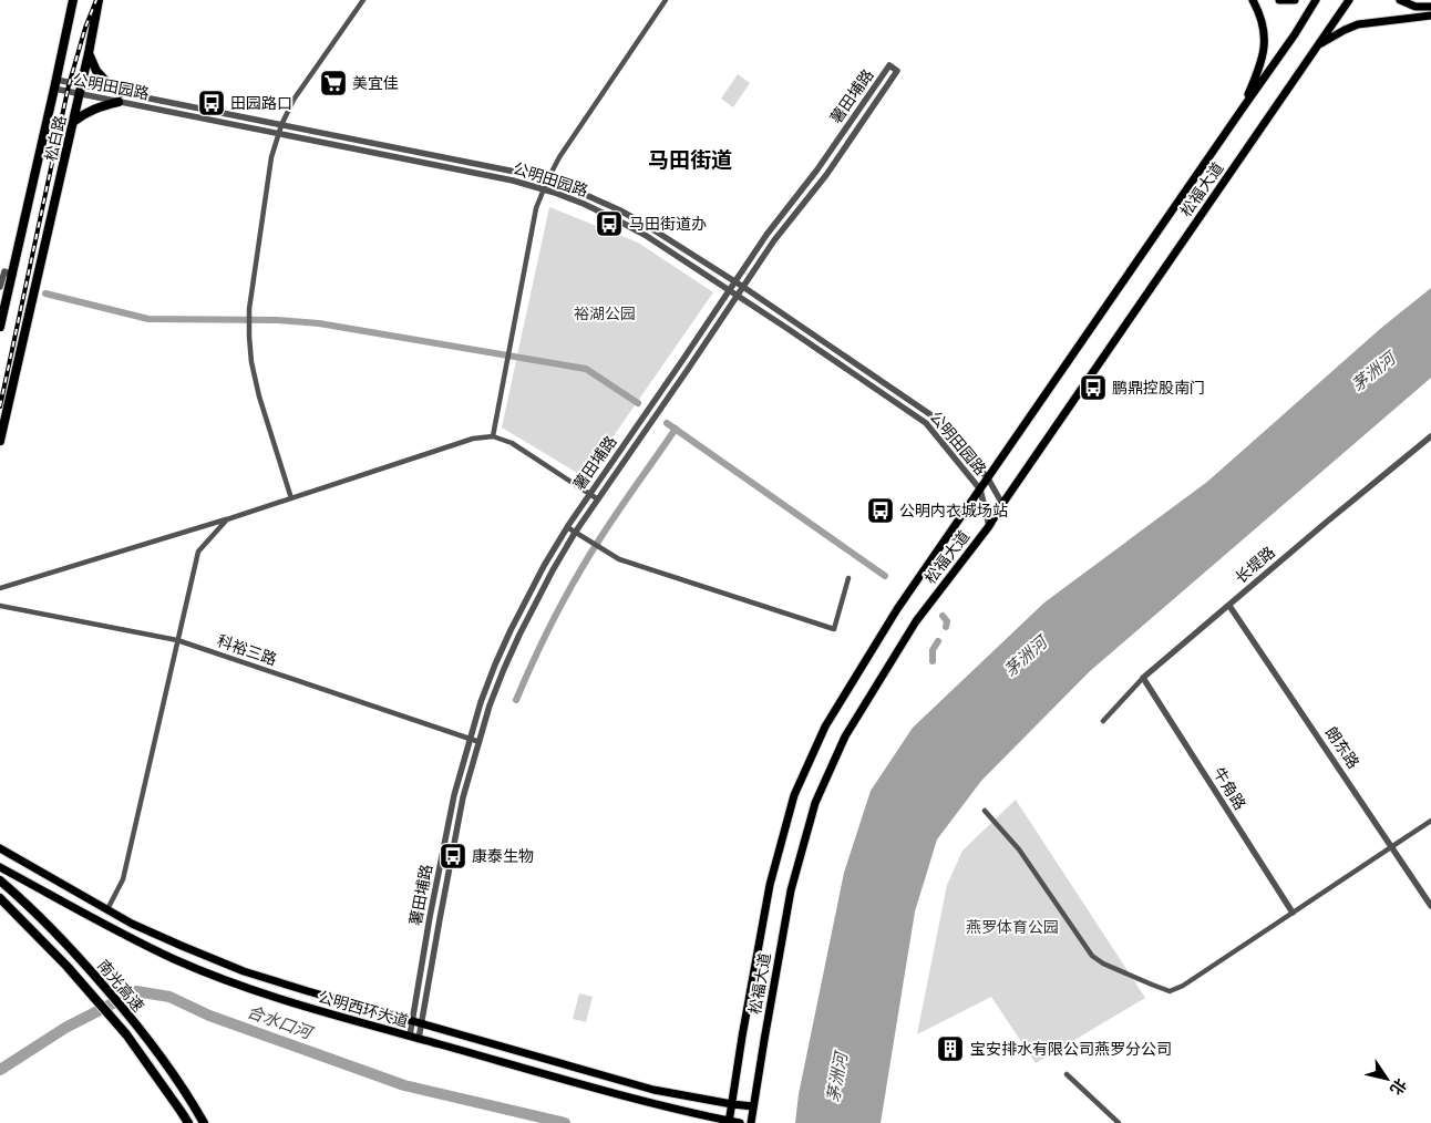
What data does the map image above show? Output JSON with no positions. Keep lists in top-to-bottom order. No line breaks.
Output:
{"streets":{"highway":["松白路","南光高速"],"main road":["松福大道","公明西环大道"],"street":["公明田园路","薯田埔路","长堤路","科裕三路","朗东路","牛角路"]},"crossings":[["公明田园路","薯田埔路"],["公明田园路","松白路"],["公明田园路","松福大道"],["薯田埔路","科裕三路"],["薯田埔路","公明西环大道"],["松福大道","公明西环大道"],["长堤路","朗东路"],["长堤路","牛角路"]],"districts":["马田街道"],"water":["茅洲河","合水口河"],"parks":["裕湖公园","燕罗体育公园"],"places":{"supermarket":["美宜佳"],"bus stop":["田园路口","马田街道办","鹏鼎控股南门","公明内衣城场站","康泰生物"],"building":["宝安排水有限公司燕罗分公司"]},"north":"bottom right"}
